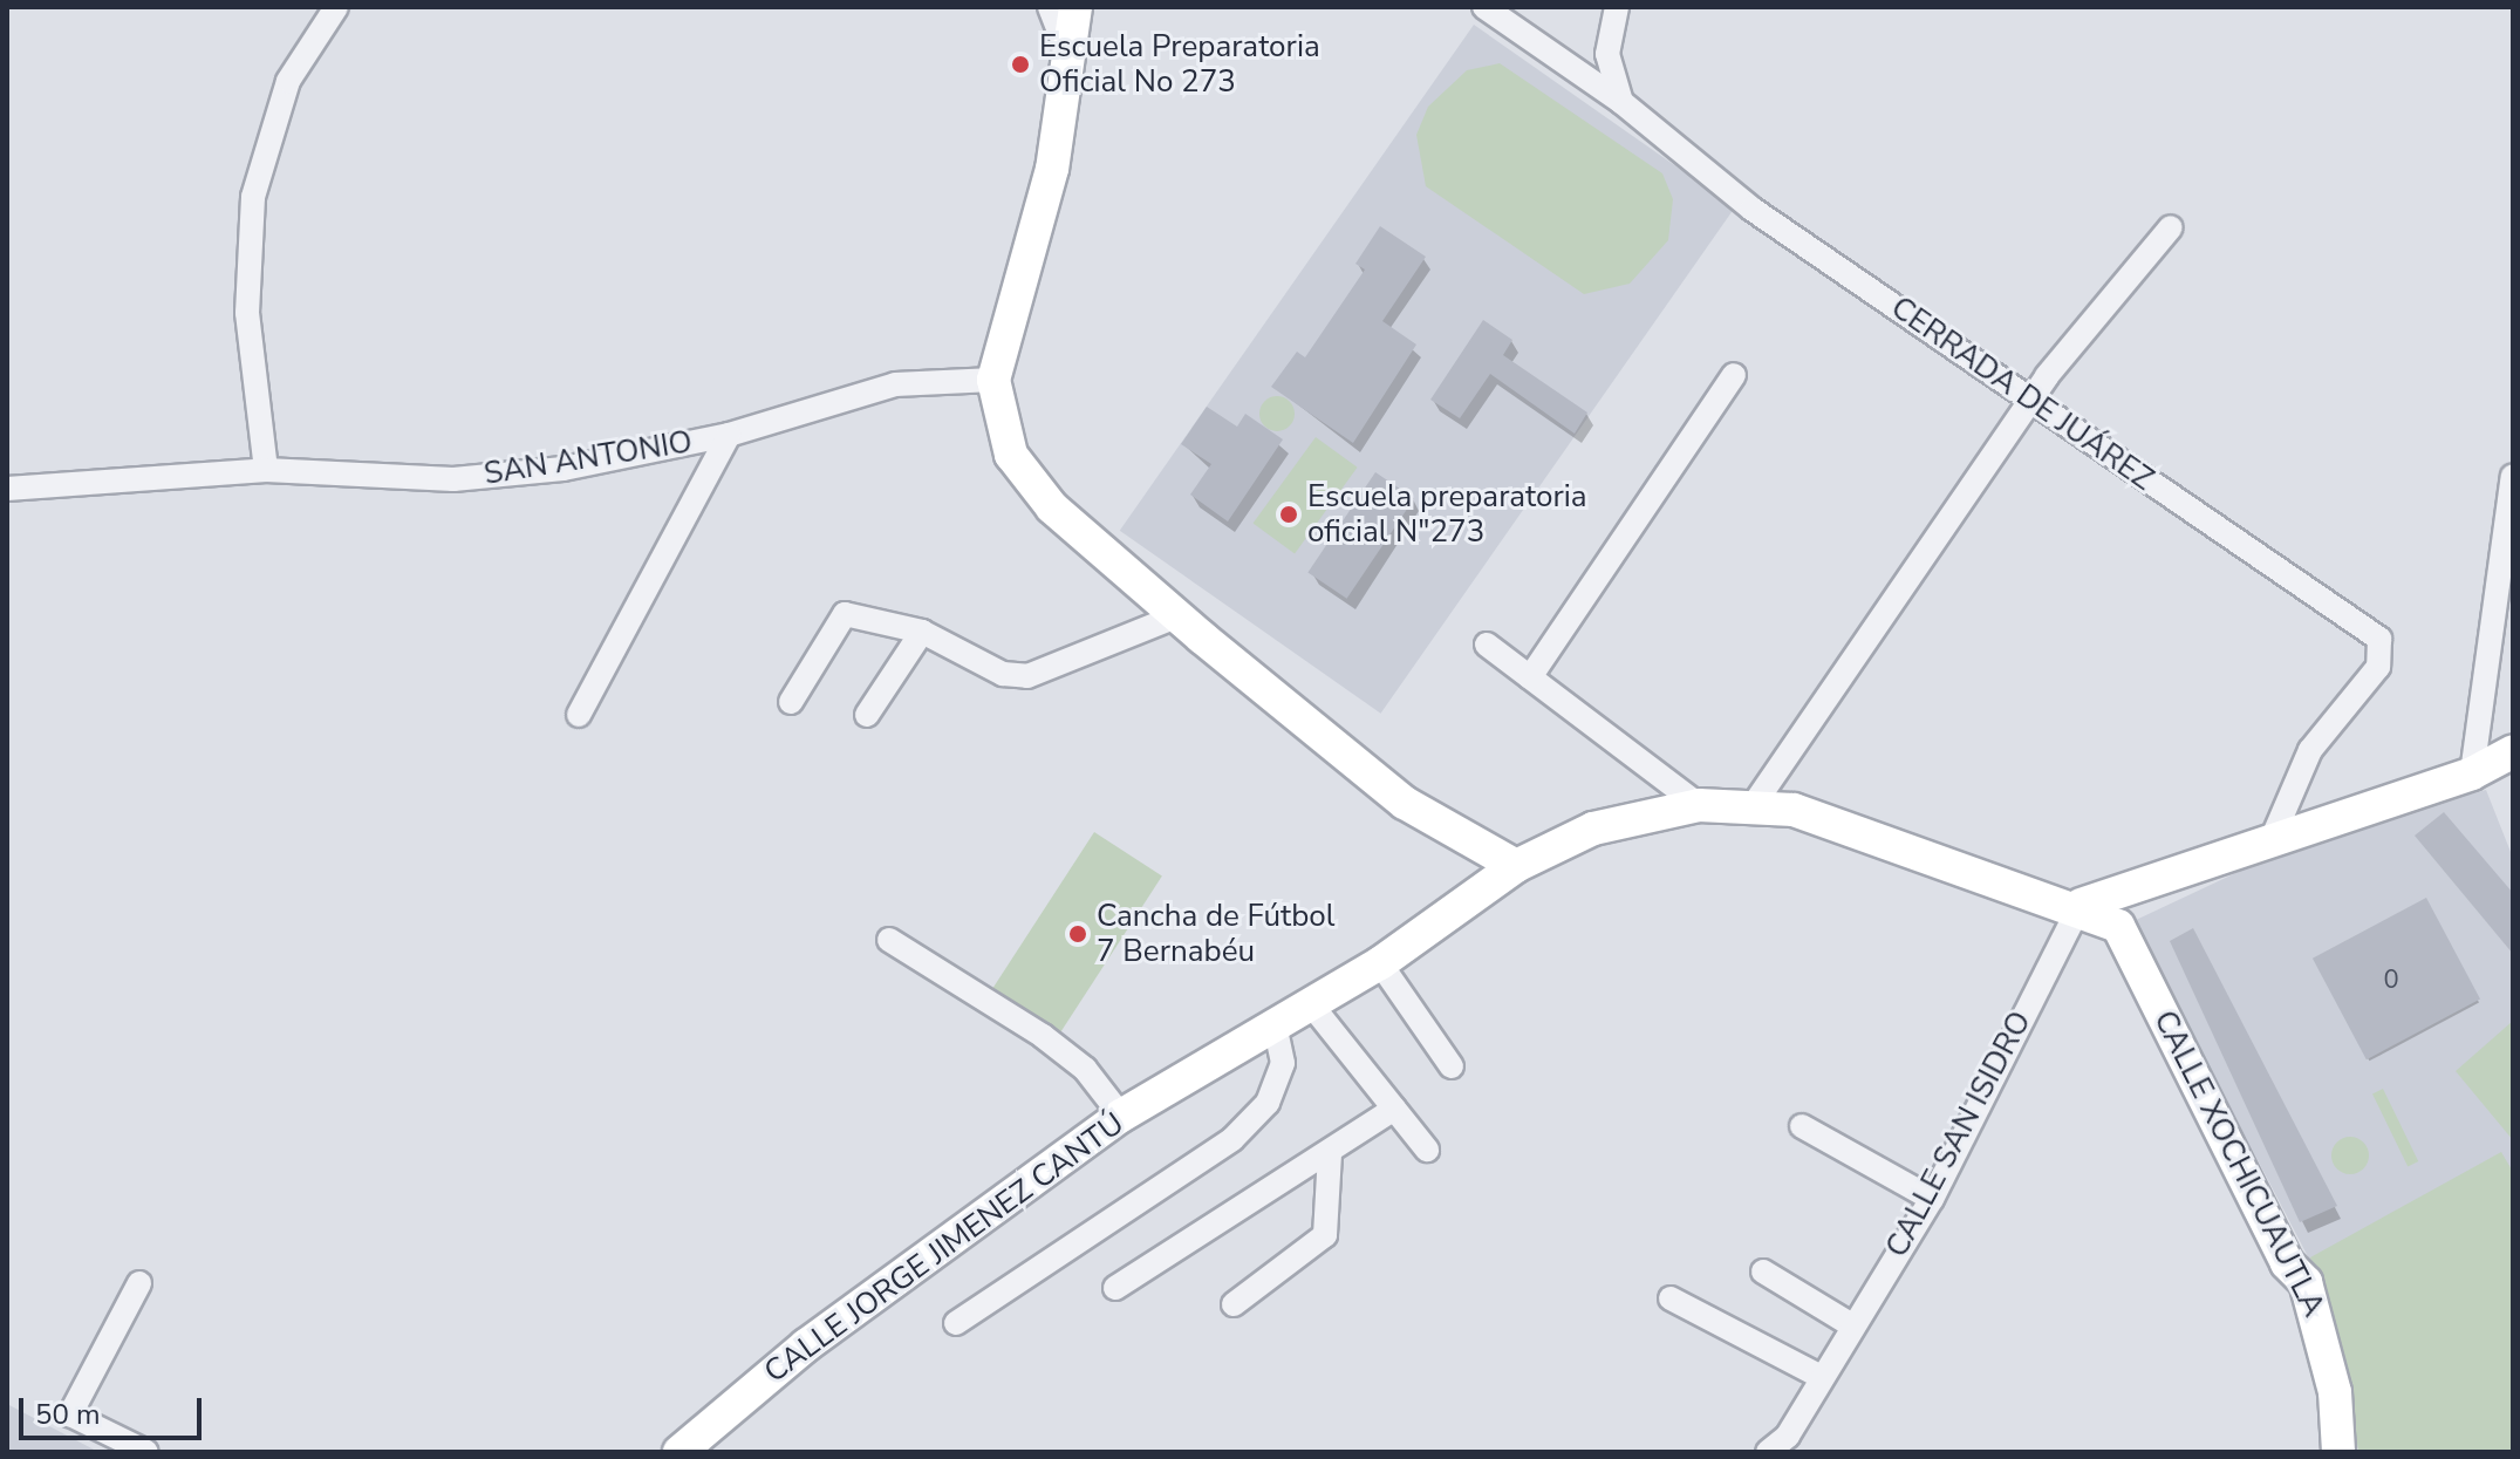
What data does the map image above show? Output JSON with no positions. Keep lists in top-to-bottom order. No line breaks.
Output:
{"streets":{"main road":["CALLE XOCHICUAUTLA","CALLE JORGE JIMENEZ CANTÚ"],"street":["CERRADA DE JUÁREZ","SAN ANTONIO","CALLE SAN ISIDRO"]},"crossings":[["CALLE SAN ISIDRO","CALLE XOCHICUAUTLA"],["CALLE SAN ISIDRO","CALLE JORGE JIMENEZ CANTÚ"],["CALLE XOCHICUAUTLA","CALLE JORGE JIMENEZ CANTÚ"]],"places":["Escuela Preparatoria Oficial No 273","Escuela preparatoria oficial N\"273","Cancha de Fútbol 7 Bernabéu"],"house_numbers":["0"],"scale_bar":"50 m"}
